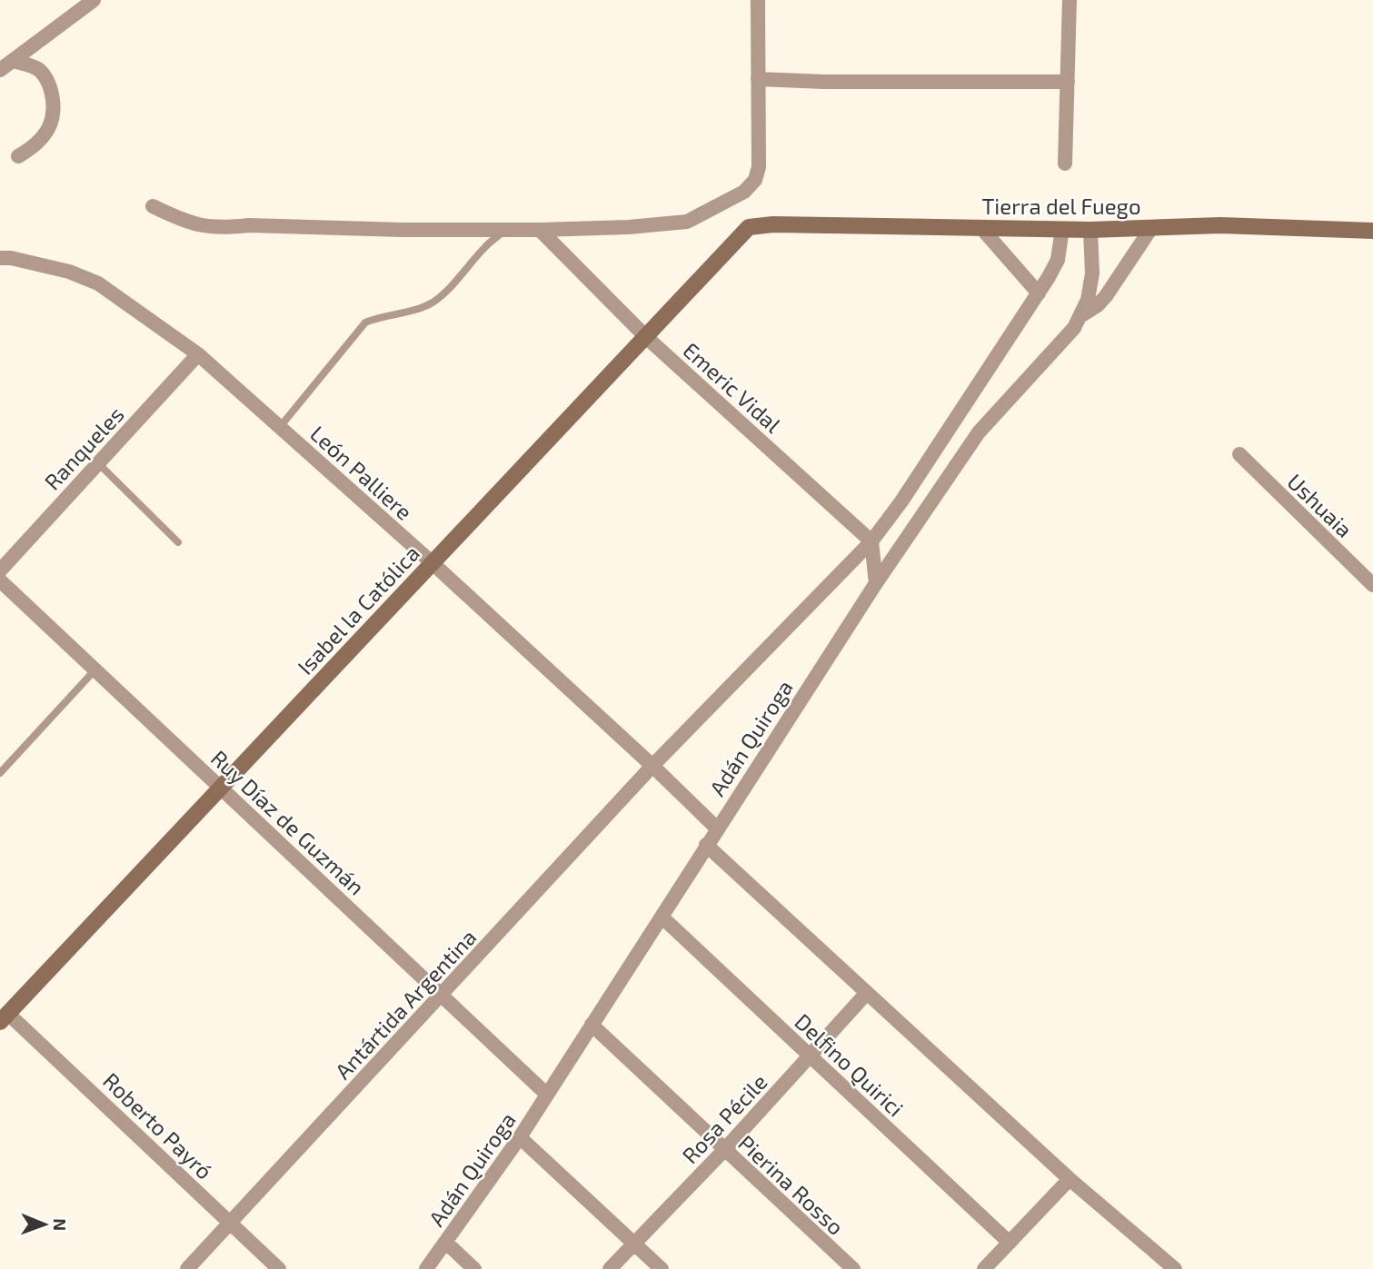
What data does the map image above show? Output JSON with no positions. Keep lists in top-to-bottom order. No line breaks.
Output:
{"streets":{"main road":["Tierra del Fuego","Isabel la Católica"],"street":["Emeric Vidal","Ranqueles","León Palliere","Ushuaia","Adán Quiroga","Ruy Díaz de Guzmán","Antártida Argentina","Delfino Quirici","Rosa Pécile","Roberto Payró","Pierina Rosso"]},"crossings":[["Tierra del Fuego","Isabel la Católica"],["Tierra del Fuego","Adán Quiroga"],["Emeric Vidal","Isabel la Católica"],["Emeric Vidal","Adán Quiroga"],["Ranqueles","León Palliere"],["León Palliere","Isabel la Católica"],["León Palliere","Adán Quiroga"],["León Palliere","Antártida Argentina"],["Isabel la Católica","Ruy Díaz de Guzmán"],["Isabel la Católica","Roberto Payró"],["Adán Quiroga","Ruy Díaz de Guzmán"],["Adán Quiroga","Antártida Argentina"],["Adán Quiroga","Delfino Quirici"],["Adán Quiroga","Pierina Rosso"],["Ruy Díaz de Guzmán","Antártida Argentina"],["Antártida Argentina","Roberto Payró"],["Delfino Quirici","Rosa Pécile"],["Rosa Pécile","Pierina Rosso"]],"north":"right"}
